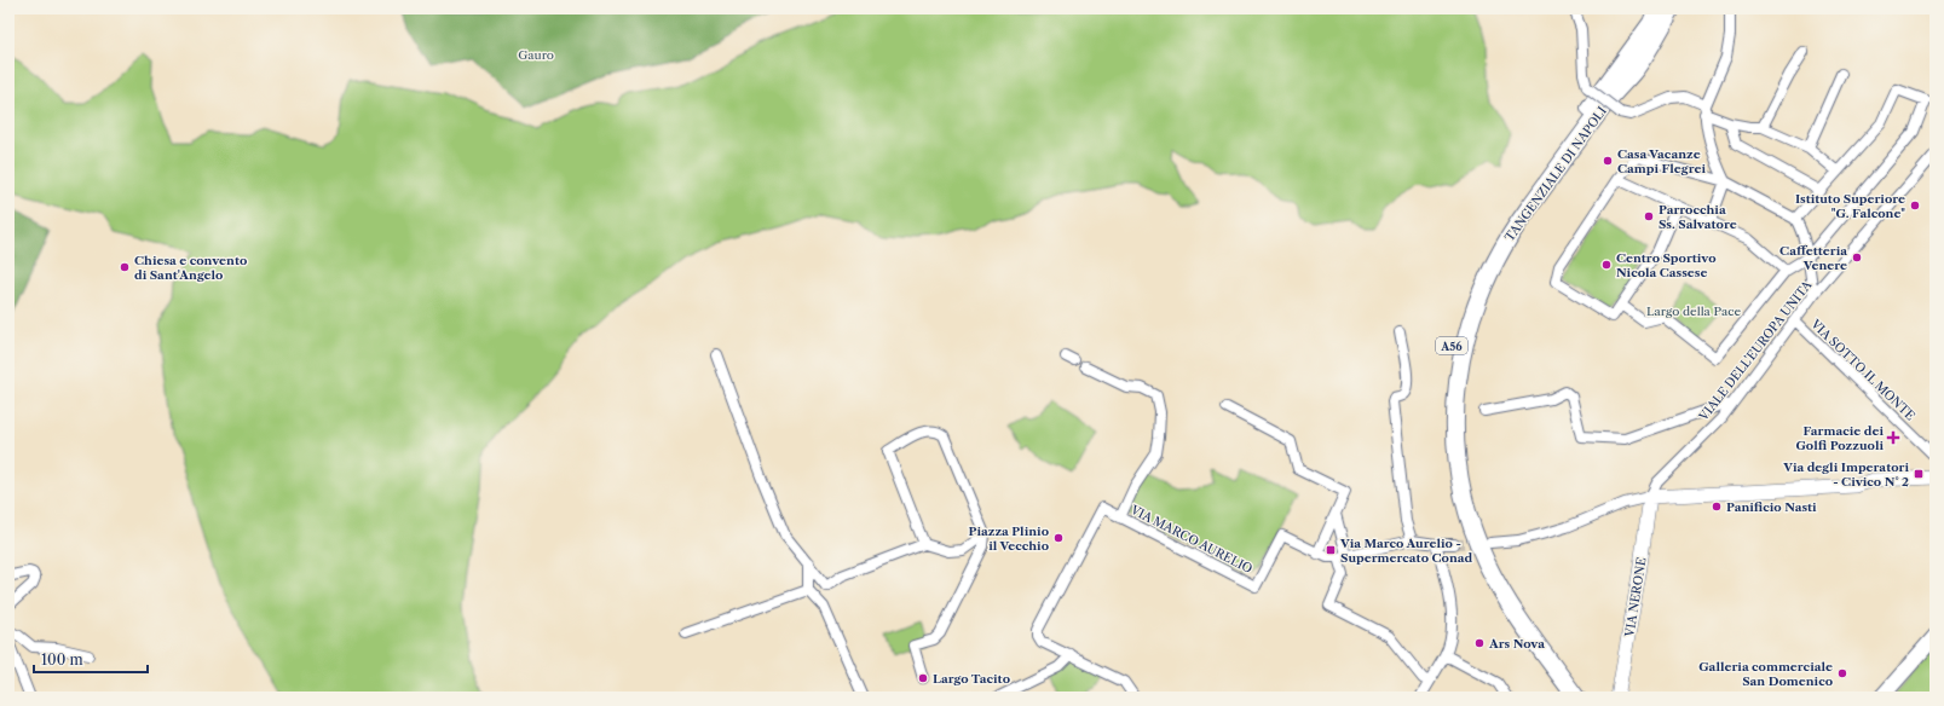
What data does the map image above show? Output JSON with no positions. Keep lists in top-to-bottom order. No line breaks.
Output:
{"streets":{"highway":["TANGENZIALE DI NAPOLI","A56"],"street":["VIALE DELL'EUROPA UNITA","VIA SOTTO IL MONTE","VIA MARCO AURELIO","VIA NERONE"]},"crossings":[["VIALE DELL'EUROPA UNITA","VIA SOTTO IL MONTE"],["VIALE DELL'EUROPA UNITA","VIA NERONE"]],"parks":["Gauro","Largo della Pace"],"places":{"other":["Casa Vacanze Campi Flegrei","Istituto Superiore \"G. Falcone\"","Parrocchia Ss. Salvatore","Caffetteria Venere","Centro Sportivo Nicola Cassese","Chiesa e convento di Sant'Angelo","Panificio Nasti","Piazza Plinio il Vecchio","Ars Nova","Galleria commerciale San Domenico","Largo Tacito"],"health":["Farmacie dei Golfi Pozzuoli"],"transit":["Via degli Imperatori - Civico N° 2","Via Marco Aurelio - Supermercato Conad"]},"scale_bar":"100 m"}
